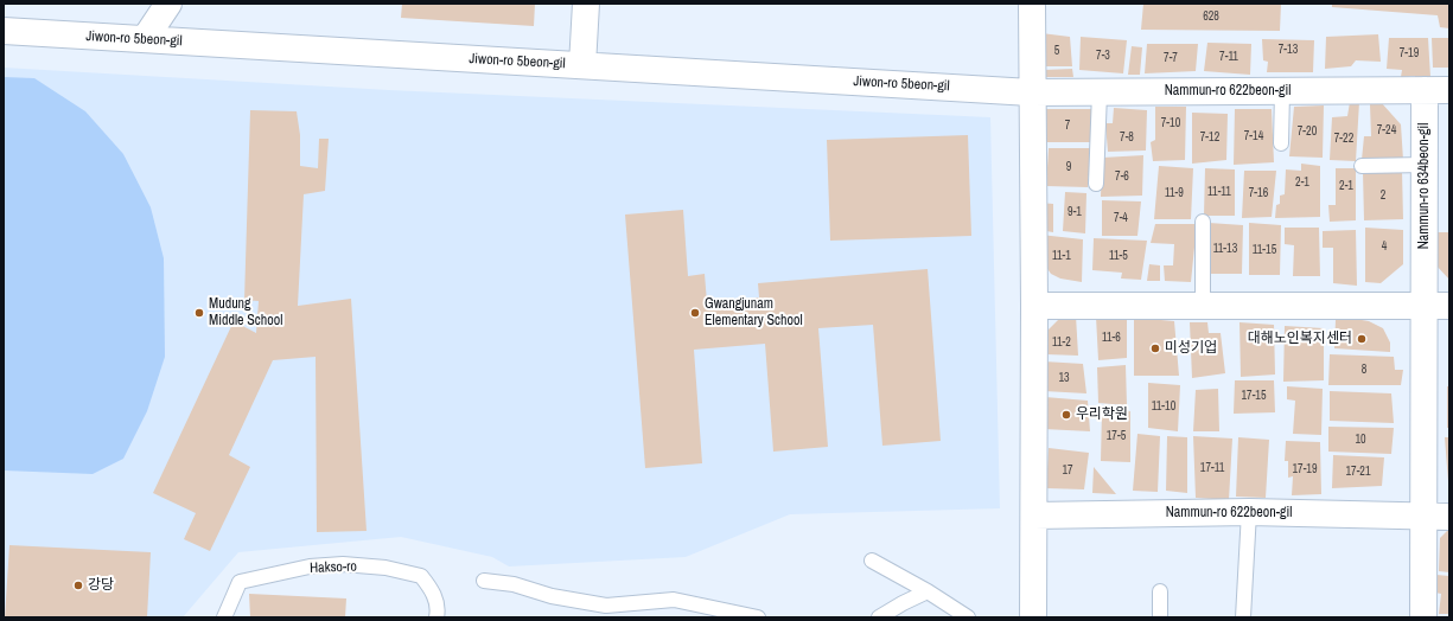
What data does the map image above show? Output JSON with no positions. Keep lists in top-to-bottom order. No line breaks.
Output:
{"streets":{"street":["Jiwon-ro 5beon-gil","Nammun-ro 622beon-gil","Nammun-ro 634beon-gil"],"lane":["Hakso-ro"]},"crossings":[["Jiwon-ro 5beon-gil","Nammun-ro 622beon-gil"],["Nammun-ro 622beon-gil","Nammun-ro 634beon-gil"]],"places":["Mudung Middle School","Gwangjunam Elementary School","대해노인복지센터","미성기업","우리학원","강당"],"house_numbers":["628","7-13","5","7-19","7-3","7-11","7-7","7-10","7","7-24","7-20","7-14","7-8","7-12","7-22","9","7-6","2-1","2-1","11-11","11-9","7-16","2","9-1","7-4","4","11-13","11-15","11-1","11-5","11-6","11-2","8","13","17-15","11-10","17-5","10","17-11","17-19","17","17-21"]}
